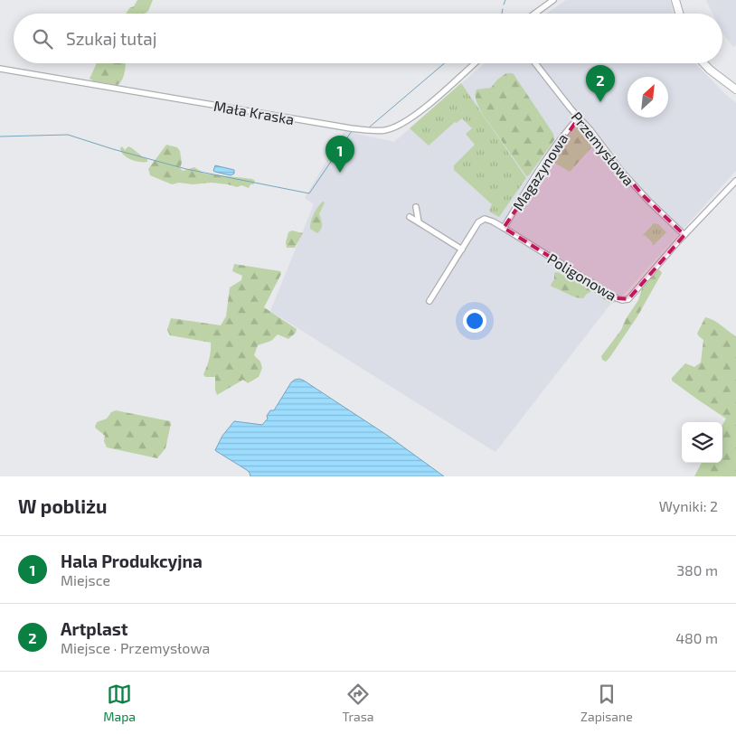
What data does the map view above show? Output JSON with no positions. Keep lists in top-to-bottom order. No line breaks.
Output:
{"streets":{"street":["Mała Kraska","Przemysłowa","Magazynowa","Poligonowa"]},"crossings":[["Przemysłowa","Magazynowa"],["Przemysłowa","Poligonowa"],["Magazynowa","Poligonowa"]],"north":"top right","page":{"search":"Szukaj tutaj","pins":["2","1"],"heading":["W pobliżu","Wyniki: 2"],"list":[{"mark":"1","name":"Hala Produkcyjna","note":"Miejsce","value":"380 m"},{"mark":"2","name":"Artplast","note":"Miejsce · Przemysłowa","value":"480 m"}],"nav":["Mapa","Trasa","Zapisane"]}}
